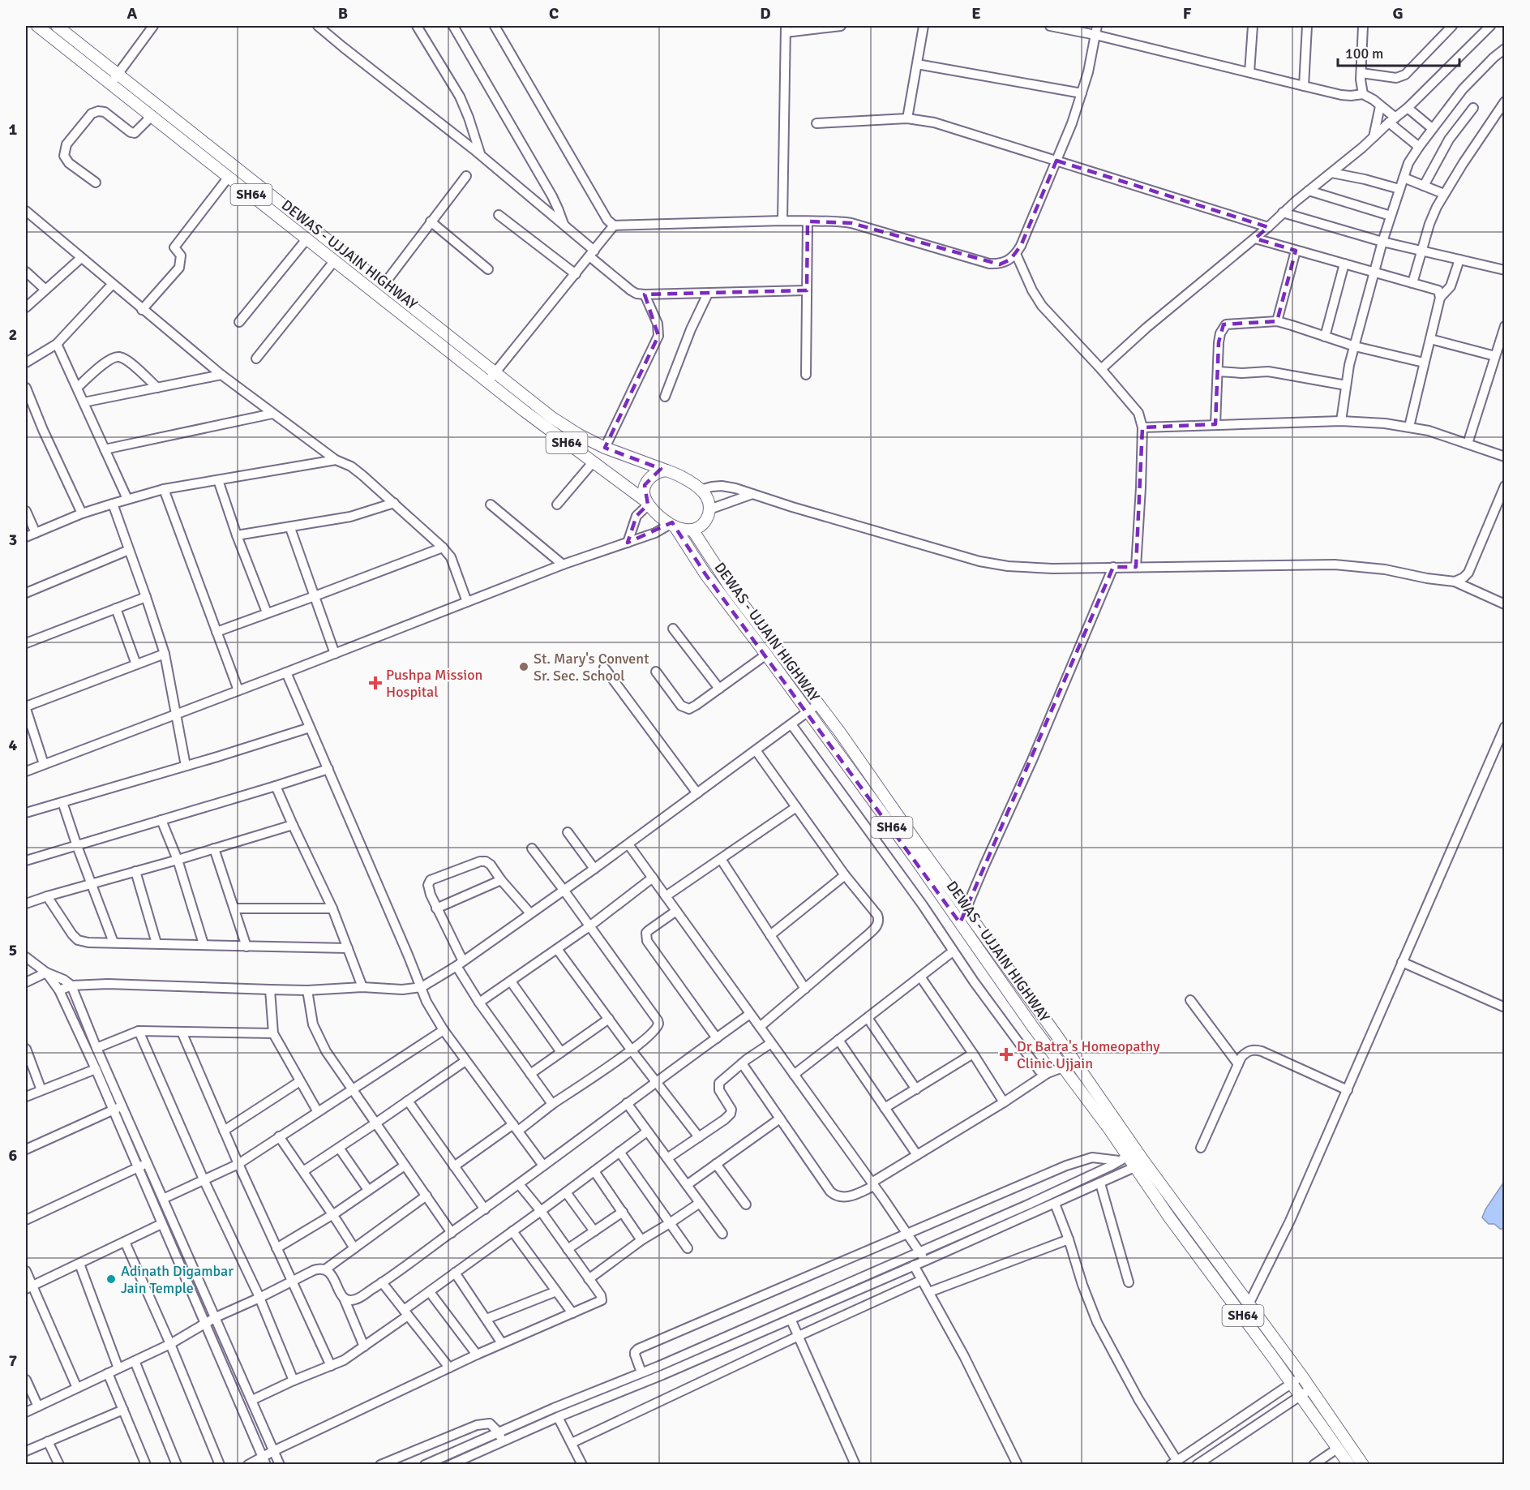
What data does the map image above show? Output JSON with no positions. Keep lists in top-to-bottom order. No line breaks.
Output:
{"streets":{"main road":["SH64","DEWAS - UJJAIN HIGHWAY"]},"places":{"other":["St. Mary's Convent Sr. Sec. School","Adinath Digambar Jain Temple"],"health":["Pushpa Mission Hospital","Dr Batra's Homeopathy Clinic Ujjain"]},"scale_bar":"100 m","grid":{"columns":["A","B","C","D","E","F","G"],"rows":["1","2","3","4","5","6","7"]}}
